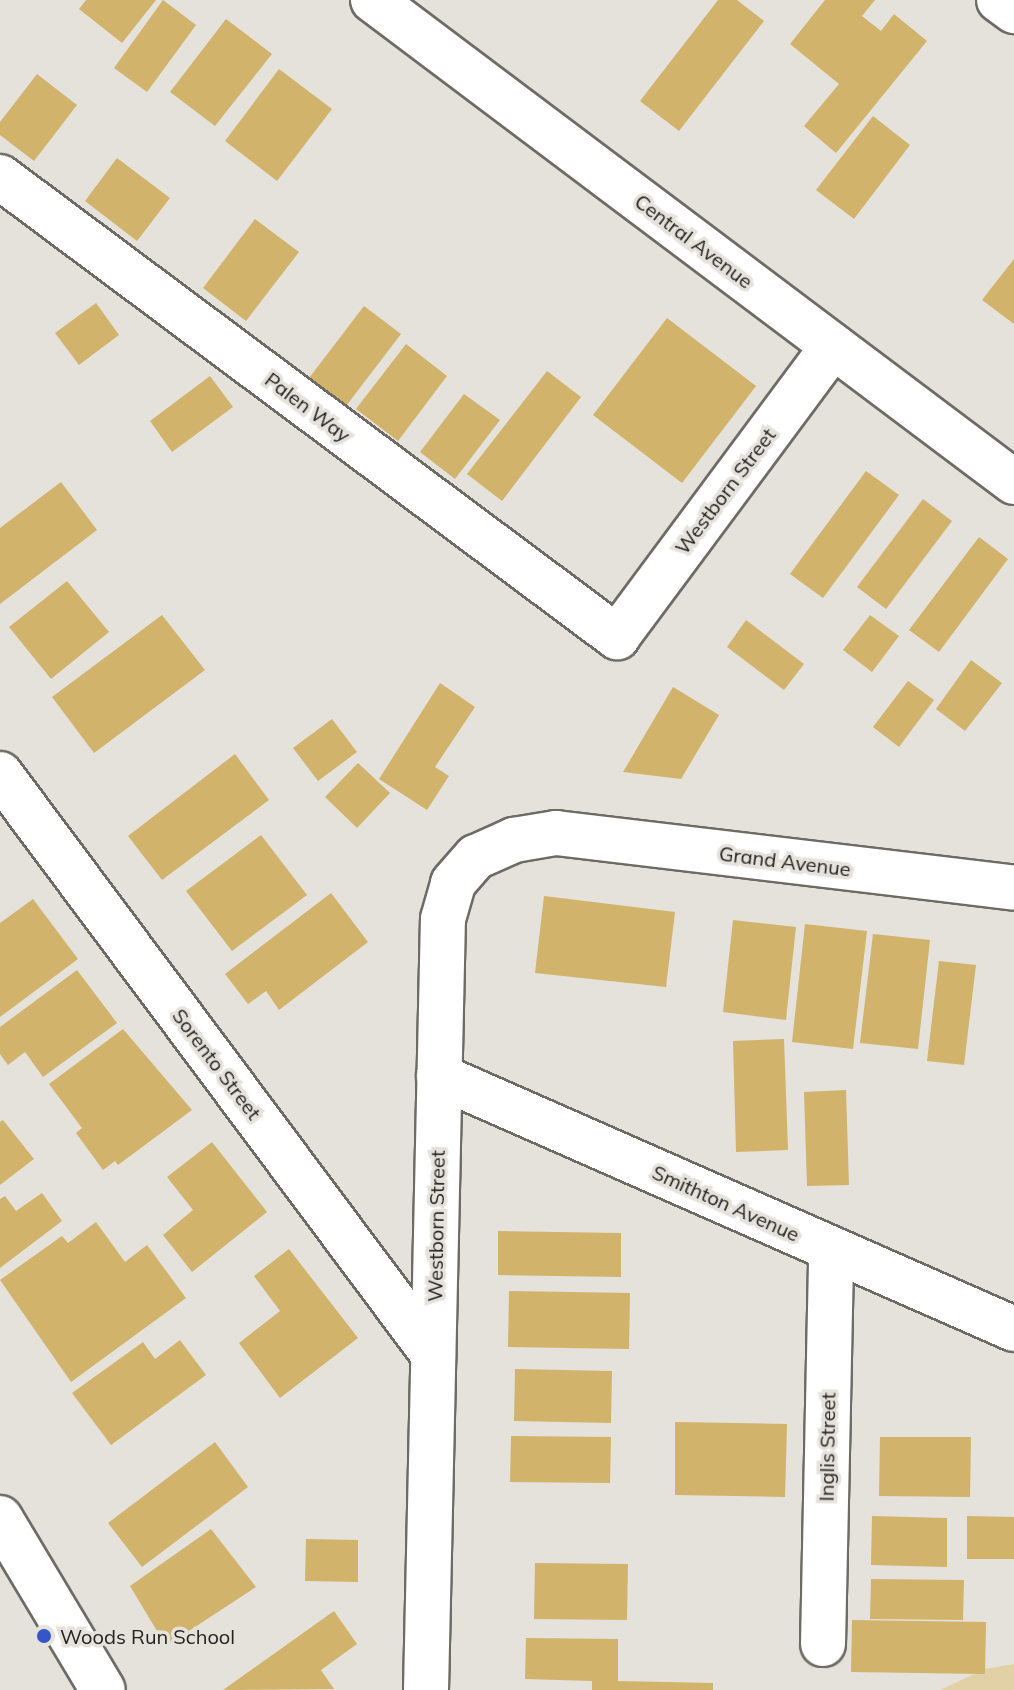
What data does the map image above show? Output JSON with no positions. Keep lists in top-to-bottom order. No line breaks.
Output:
{"streets":{"street":["Central Avenue","Palen Way","Westborn Street","Grand Avenue","Sorento Street","Smithton Avenue","Inglis Street"]},"crossings":[["Central Avenue","Westborn Street"],["Palen Way","Westborn Street"],["Westborn Street","Grand Avenue"],["Westborn Street","Sorento Street"],["Westborn Street","Smithton Avenue"],["Smithton Avenue","Inglis Street"]],"places":["Woods Run School"]}
